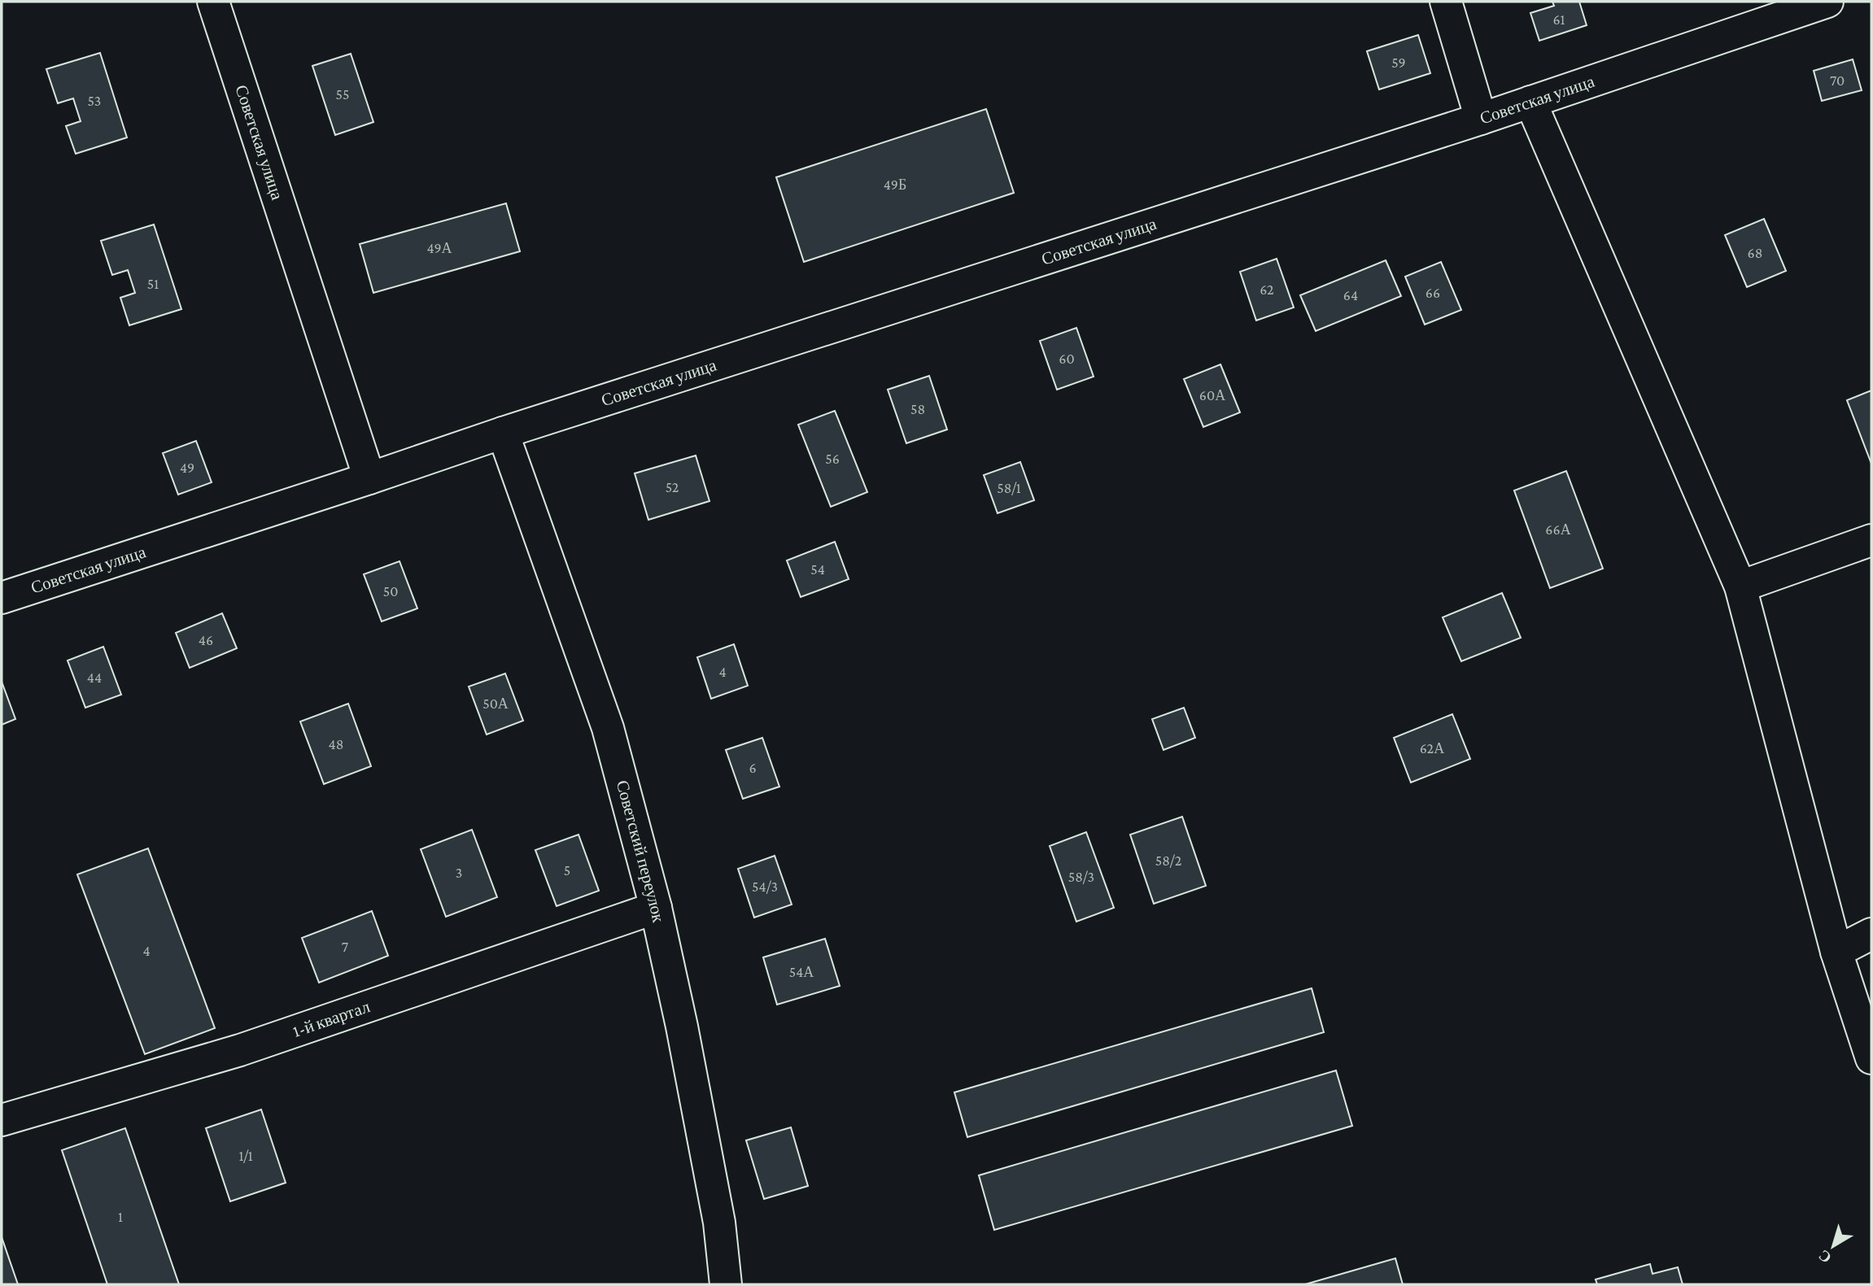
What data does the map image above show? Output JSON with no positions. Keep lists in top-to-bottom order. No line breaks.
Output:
{"streets":{"street":["Советская улица","Советский переулок","1-й квартал"]},"crossings":[["Советская улица","Советский переулок"],["Советский переулок","1-й квартал"]],"house_numbers":["61","59","70","55","53","49Б","49А","68","51","62","66","64","60","60А","58","56","49","52","58/1","66А","54","50","46","4","44","50А","48","62А","6","58/2","5","3","58/3","54/3","7","4","54А","1/1","1"],"north":"bottom left"}
